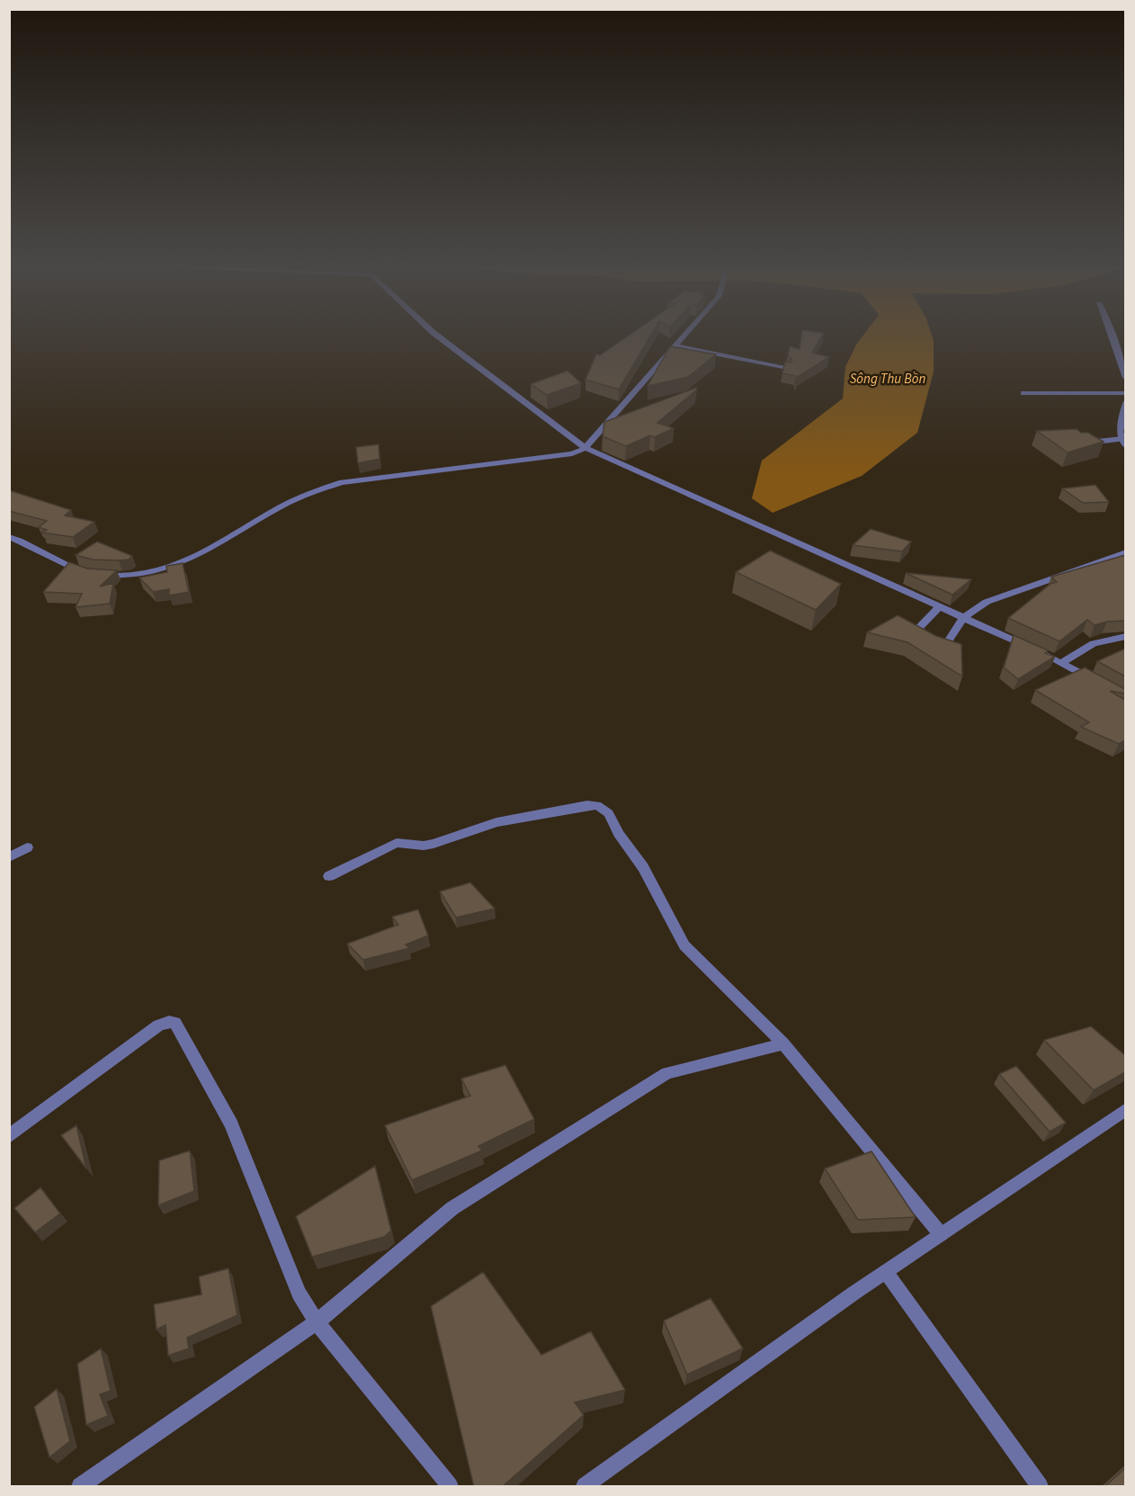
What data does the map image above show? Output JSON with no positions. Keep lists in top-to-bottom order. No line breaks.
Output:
{"water":["Sông Thu Bồn"]}
